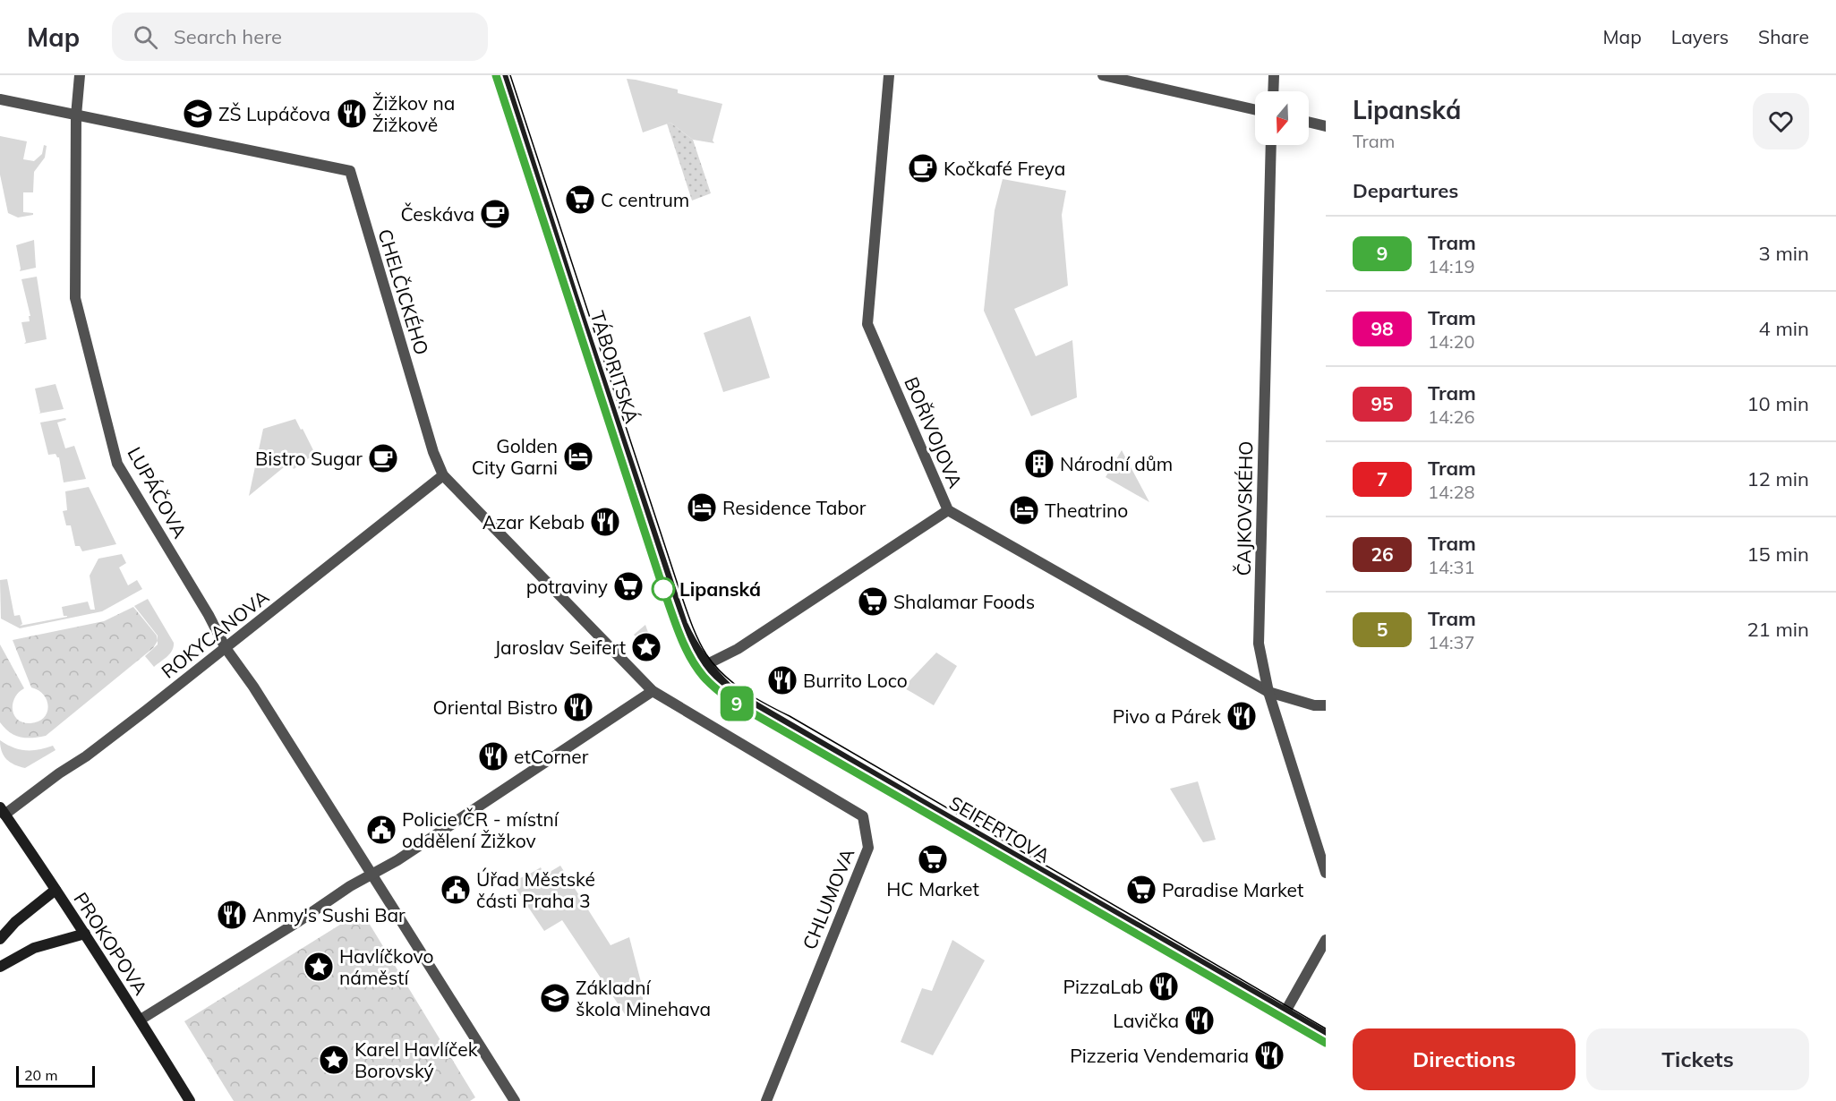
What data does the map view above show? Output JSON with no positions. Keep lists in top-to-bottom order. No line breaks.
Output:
{"streets":{"street":["CHELČICKÉHO","TÁBORITSKÁ","BOŘIVOJOVA","LUPÁČOVA","ČAJKOVSKÉHO","ROKYCANOVA","SEIFERTOVA","CHLUMOVA","PROKOPOVA"]},"crossings":[["CHELČICKÉHO","LUPÁČOVA"],["CHELČICKÉHO","ROKYCANOVA"],["CHELČICKÉHO","CHLUMOVA"],["TÁBORITSKÁ","SEIFERTOVA"],["BOŘIVOJOVA","ČAJKOVSKÉHO"],["LUPÁČOVA","ROKYCANOVA"],["ROKYCANOVA","PROKOPOVA"]],"places":{"school or university":["ZŠ Lupáčova","Základní škola Minehava"],"restaurant":["Žižkov na Žižkově","Azar Kebab","Burrito Loco","Oriental Bistro","Pivo a Párek","etCorner","Anmy's Sushi Bar","PizzaLab","Lavička","Pizzeria Vendemaria"],"cafe":["Kočkafé Freya","Českáva","Bistro Sugar"],"supermarket":["C centrum","potraviny","Shalamar Foods","HC Market","Paradise Market"],"hotel":["Golden City Garni","Residence Tabor","Theatrino"],"building":["Národní dům"],"other":["Lipanská"],"place":["Jaroslav Seifert","Havlíčkovo náměstí","Karel Havlíček Borovský"],"public building":["Policie ČR - místní oddělení Žižkov","Úřad Městské části Praha 3"]},"lines":["tram line 9"],"scale_bar":"20 m","north":"bottom","page":{"header":"Map","search":"Search here","nav":["Map","Layers","Share"],"on_map":"9","heading":[["Lipanská","Tram"],"Departures"],"list":[{"mark":"9","name":"Tram","note":"14:19","value":"3 min"},{"mark":"98","name":"Tram","note":"14:20","value":"4 min"},{"mark":"95","name":"Tram","note":"14:26","value":"10 min"},{"mark":"7","name":"Tram","note":"14:28","value":"12 min"},{"mark":"26","name":"Tram","note":"14:31","value":"15 min"},{"mark":"5","name":"Tram","note":"14:37","value":"21 min"}],"buttons":["Directions","Tickets"],"scale":"20 m"}}
